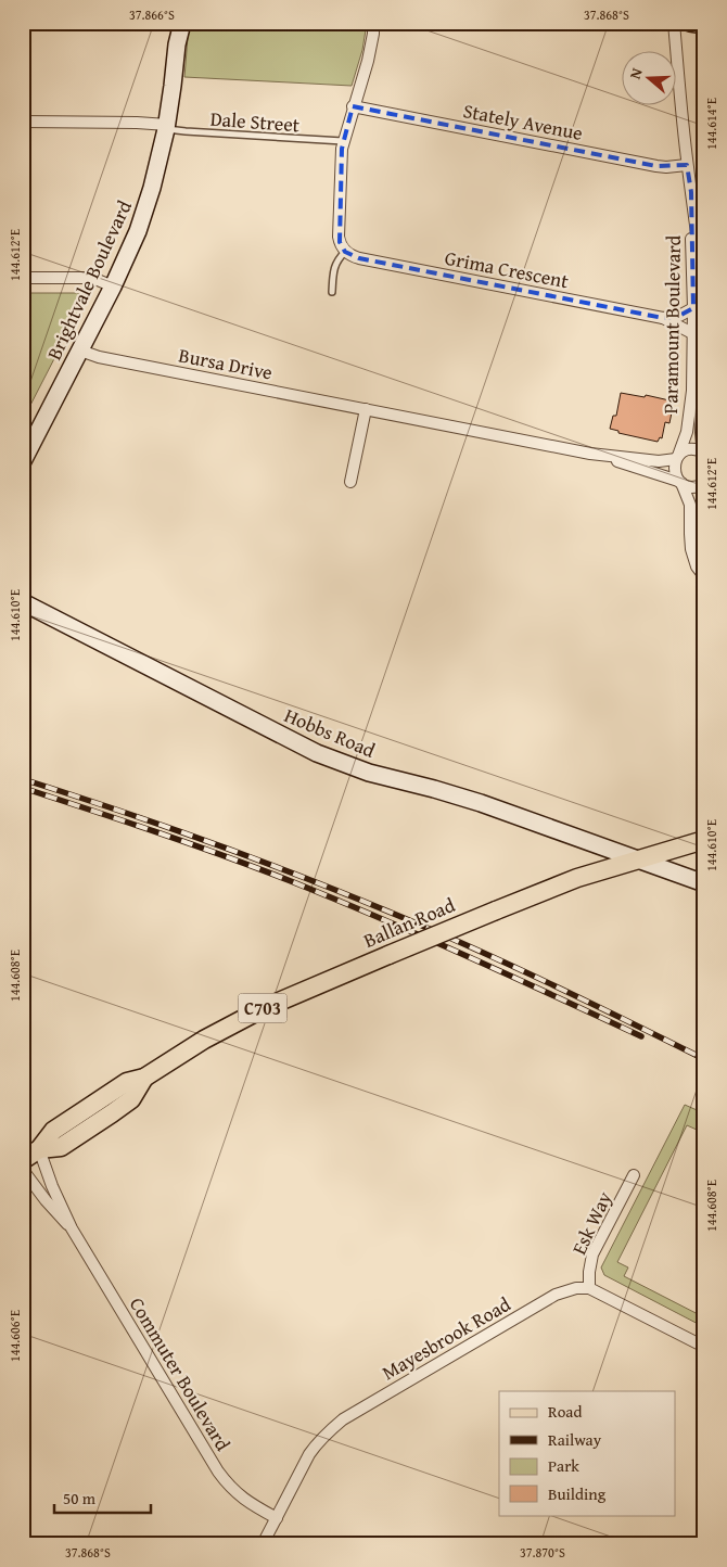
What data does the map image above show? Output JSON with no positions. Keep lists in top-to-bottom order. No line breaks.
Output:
{"streets":{"main road":["Ballan Road","C703"],"street":["Stately Avenue","Grima Crescent","Brightvale Boulevard","Paramount Boulevard","Bursa Drive","Hobbs Road","Esk Way","Mayesbrook Road","Commuter Boulevard"],"lane":["Dale Street"]},"crossings":[["Dale Street","Brightvale Boulevard"],["Stately Avenue","Paramount Boulevard"],["Grima Crescent","Paramount Boulevard"],["Brightvale Boulevard","Bursa Drive"],["Paramount Boulevard","Bursa Drive"],["Hobbs Road","Ballan Road"],["Ballan Road","Commuter Boulevard"],["Esk Way","Mayesbrook Road"],["Mayesbrook Road","Commuter Boulevard"]],"legend":["Road","Railway","Park","Building"],"scale_bar":"50 m","north":"left","coordinates":["37.866°S","37.868°S","144.614°E","144.612°E","144.610°E","144.608°E","144.606°E","37.870°S"]}
